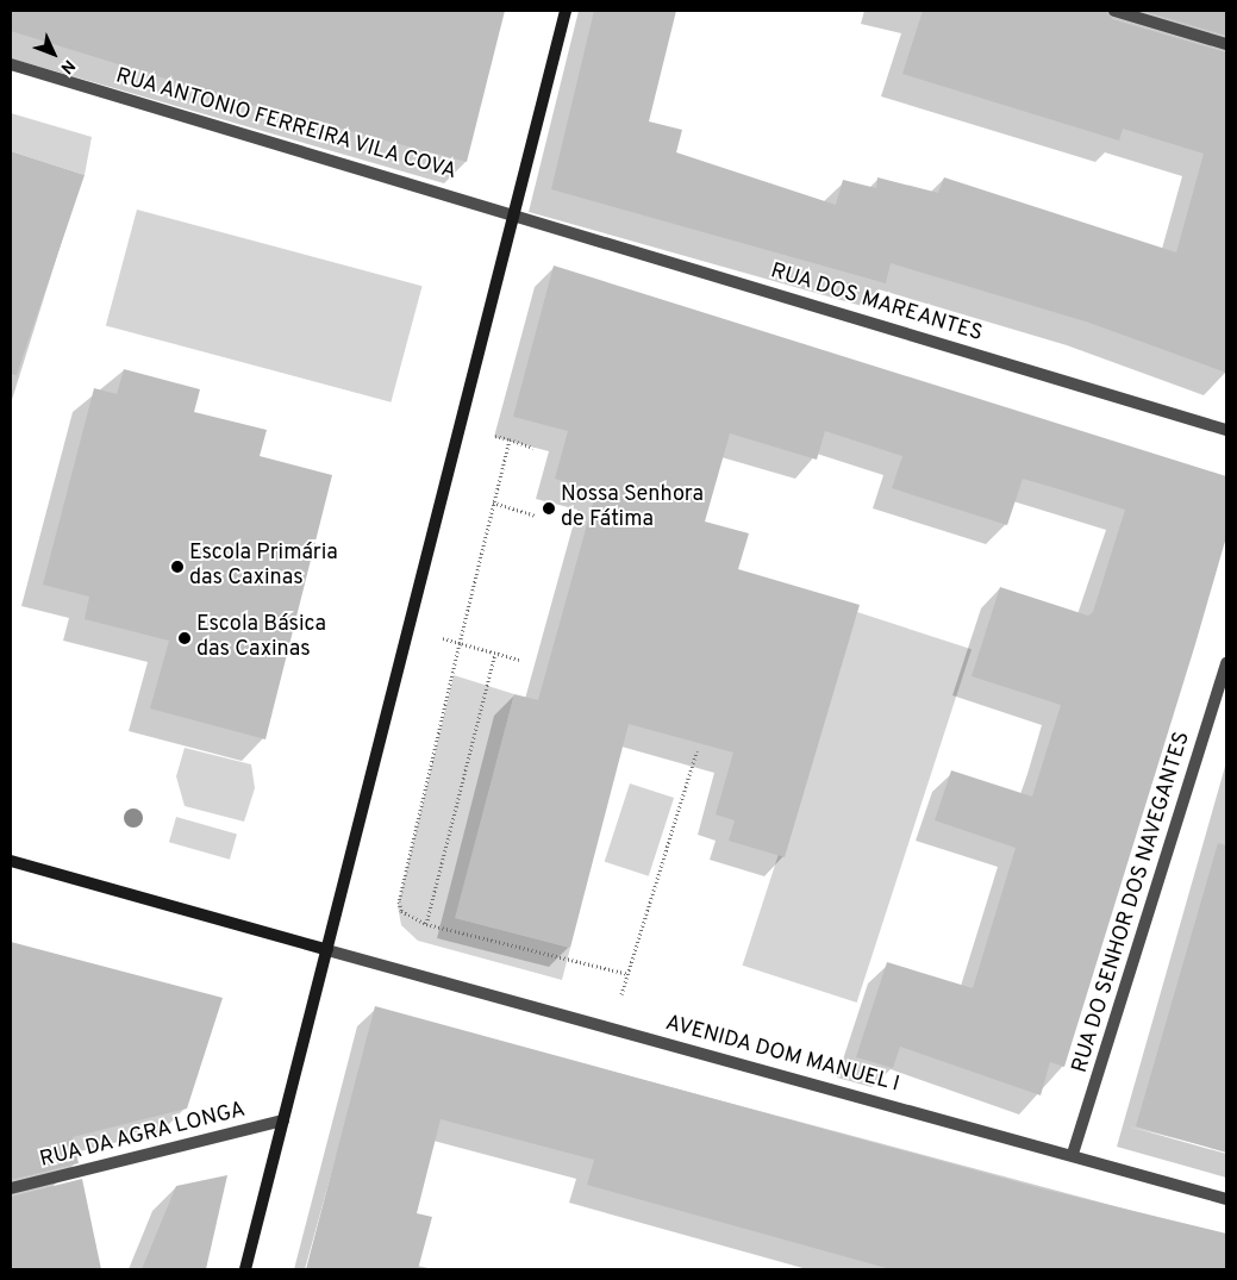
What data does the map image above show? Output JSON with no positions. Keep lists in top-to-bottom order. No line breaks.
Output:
{"streets":{"street":["RUA ANTONIO FERREIRA VILA COVA","RUA DOS MAREANTES","RUA DO SENHOR DOS NAVEGANTES","AVENIDA DOM MANUEL I","RUA DA AGRA LONGA"]},"crossings":[["RUA ANTONIO FERREIRA VILA COVA","RUA DOS MAREANTES"],["RUA DO SENHOR DOS NAVEGANTES","AVENIDA DOM MANUEL I"]],"places":["Nossa Senhora de Fátima","Escola Primária das Caxinas","Escola Básica das Caxinas"],"north":"bottom right"}
